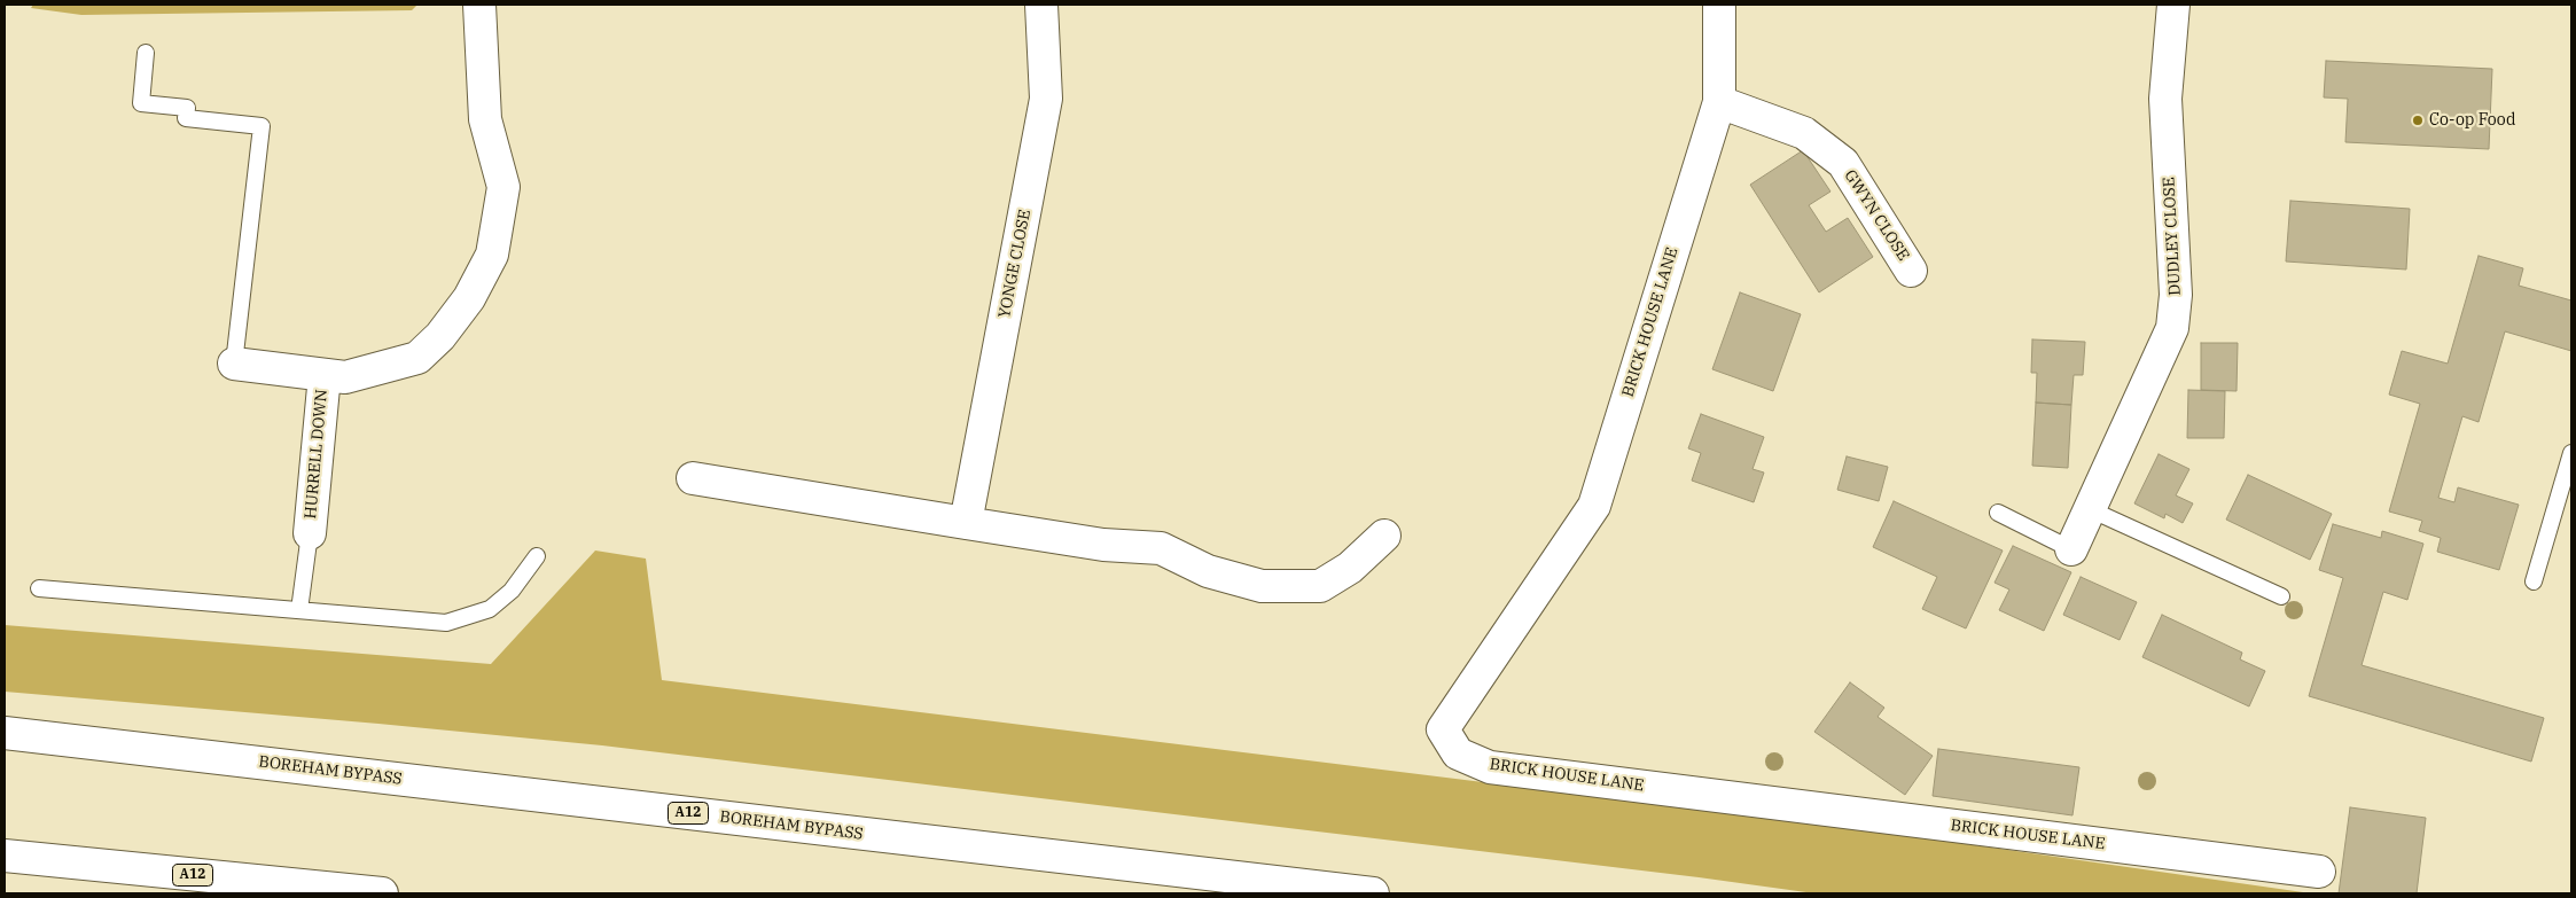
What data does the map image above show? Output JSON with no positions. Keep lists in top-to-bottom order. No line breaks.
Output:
{"streets":{"main road":["GWYN CLOSE","DUDLEY CLOSE","YONGE CLOSE","BRICK HOUSE LANE","HURRELL DOWN","BOREHAM BYPASS","A12"]},"crossings":[["GWYN CLOSE","BRICK HOUSE LANE"]],"places":["Co-op Food"]}
